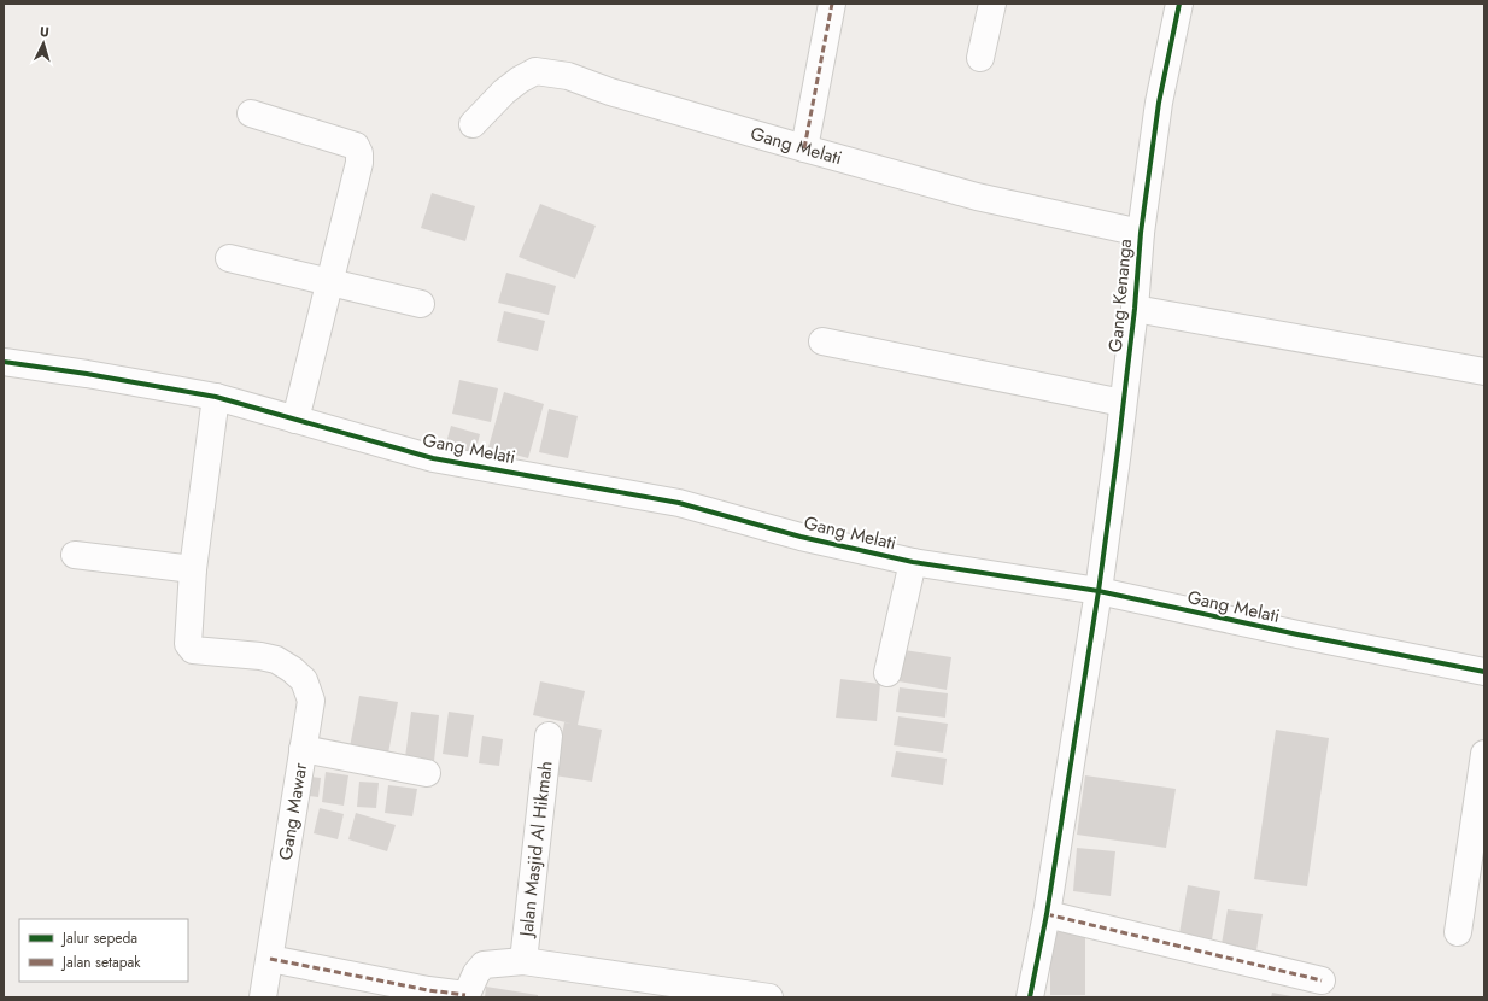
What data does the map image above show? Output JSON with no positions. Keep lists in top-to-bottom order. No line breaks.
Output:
{"streets":{"street":["Gang Melati","Gang Kenanga","Gang Mawar","Jalan Masjid Al Hikmah"]},"crossings":[["Gang Melati","Gang Kenanga"]],"legend":["Jalur sepeda","Jalan setapak"],"north":"top"}
